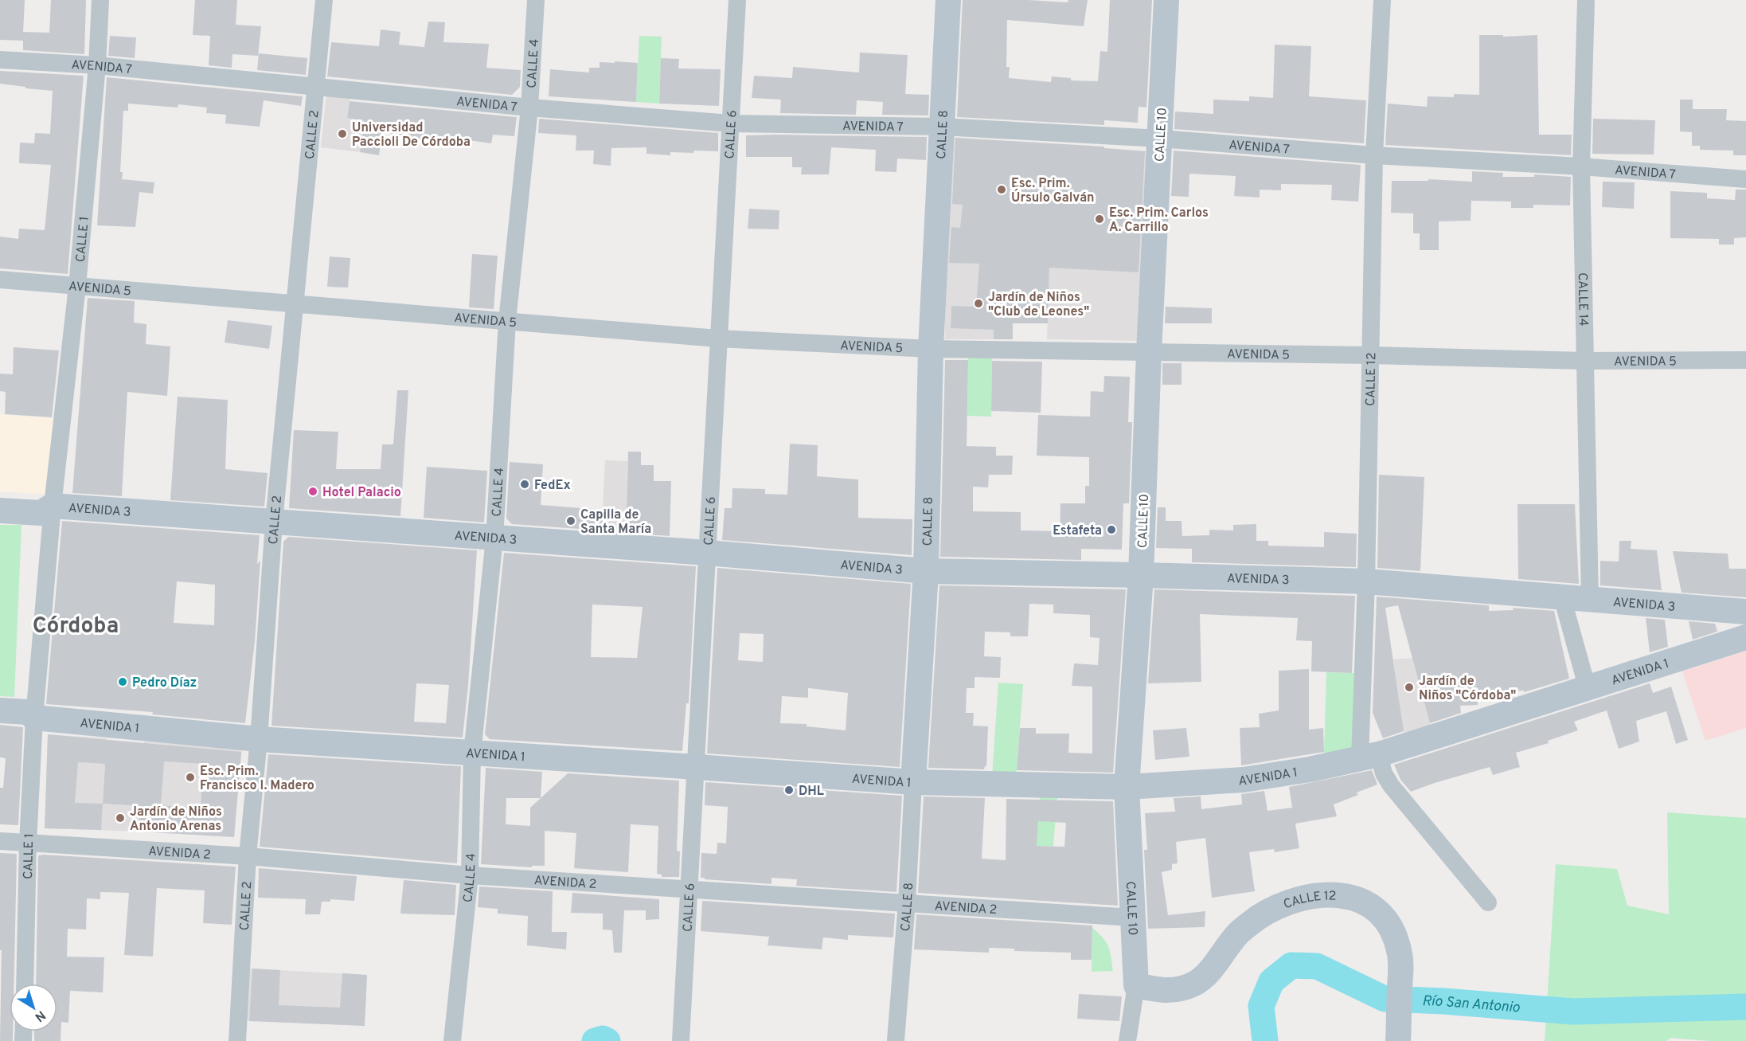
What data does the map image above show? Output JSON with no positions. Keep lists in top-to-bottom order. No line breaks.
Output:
{"streets":{"main road":["CALLE 8","CALLE 10","CALLE 12","AVENIDA 3","AVENIDA 1"],"street":["CALLE 4","AVENIDA 7","CALLE 6","CALLE 2","CALLE 1","AVENIDA 5","CALLE 14","AVENIDA 2"]},"crossings":[["CALLE 4","AVENIDA 7"],["CALLE 4","AVENIDA 5"],["CALLE 4","AVENIDA 3"],["CALLE 4","AVENIDA 1"],["CALLE 4","AVENIDA 2"],["AVENIDA 7","CALLE 6"],["AVENIDA 7","CALLE 8"],["AVENIDA 7","CALLE 2"],["AVENIDA 7","CALLE 10"],["AVENIDA 7","CALLE 1"],["AVENIDA 7","CALLE 14"],["AVENIDA 7","CALLE 12"],["CALLE 6","AVENIDA 5"],["CALLE 6","AVENIDA 3"],["CALLE 6","AVENIDA 1"],["CALLE 6","AVENIDA 2"],["CALLE 8","AVENIDA 5"],["CALLE 8","AVENIDA 3"],["CALLE 8","AVENIDA 1"],["CALLE 8","AVENIDA 2"],["CALLE 2","AVENIDA 5"],["CALLE 2","AVENIDA 3"],["CALLE 2","AVENIDA 1"],["CALLE 2","AVENIDA 2"],["CALLE 10","AVENIDA 5"],["CALLE 10","CALLE 12"],["CALLE 10","AVENIDA 3"],["CALLE 10","AVENIDA 1"],["CALLE 10","AVENIDA 2"],["CALLE 1","AVENIDA 5"],["CALLE 1","AVENIDA 3"],["CALLE 1","AVENIDA 1"],["CALLE 1","AVENIDA 2"],["AVENIDA 5","CALLE 14"],["AVENIDA 5","CALLE 12"],["CALLE 14","AVENIDA 3"],["CALLE 12","AVENIDA 3"],["CALLE 12","AVENIDA 1"]],"districts":["Córdoba"],"water":["Río San Antonio"],"places":["Universidad Paccioli De Córdoba","Esc. Prim. Úrsulo Galván","Esc. Prim. Carlos A. Carrillo","Jardín de Niños \"Club de Leones\"","FedEx","Hotel Palacio","Capilla de Santa María","Estafeta","Pedro Díaz","Jardín de Niños \"Córdoba\"","Esc. Prim. Francisco I. Madero","DHL","Jardín de Niños Antonio Arenas"],"north":"bottom right"}
